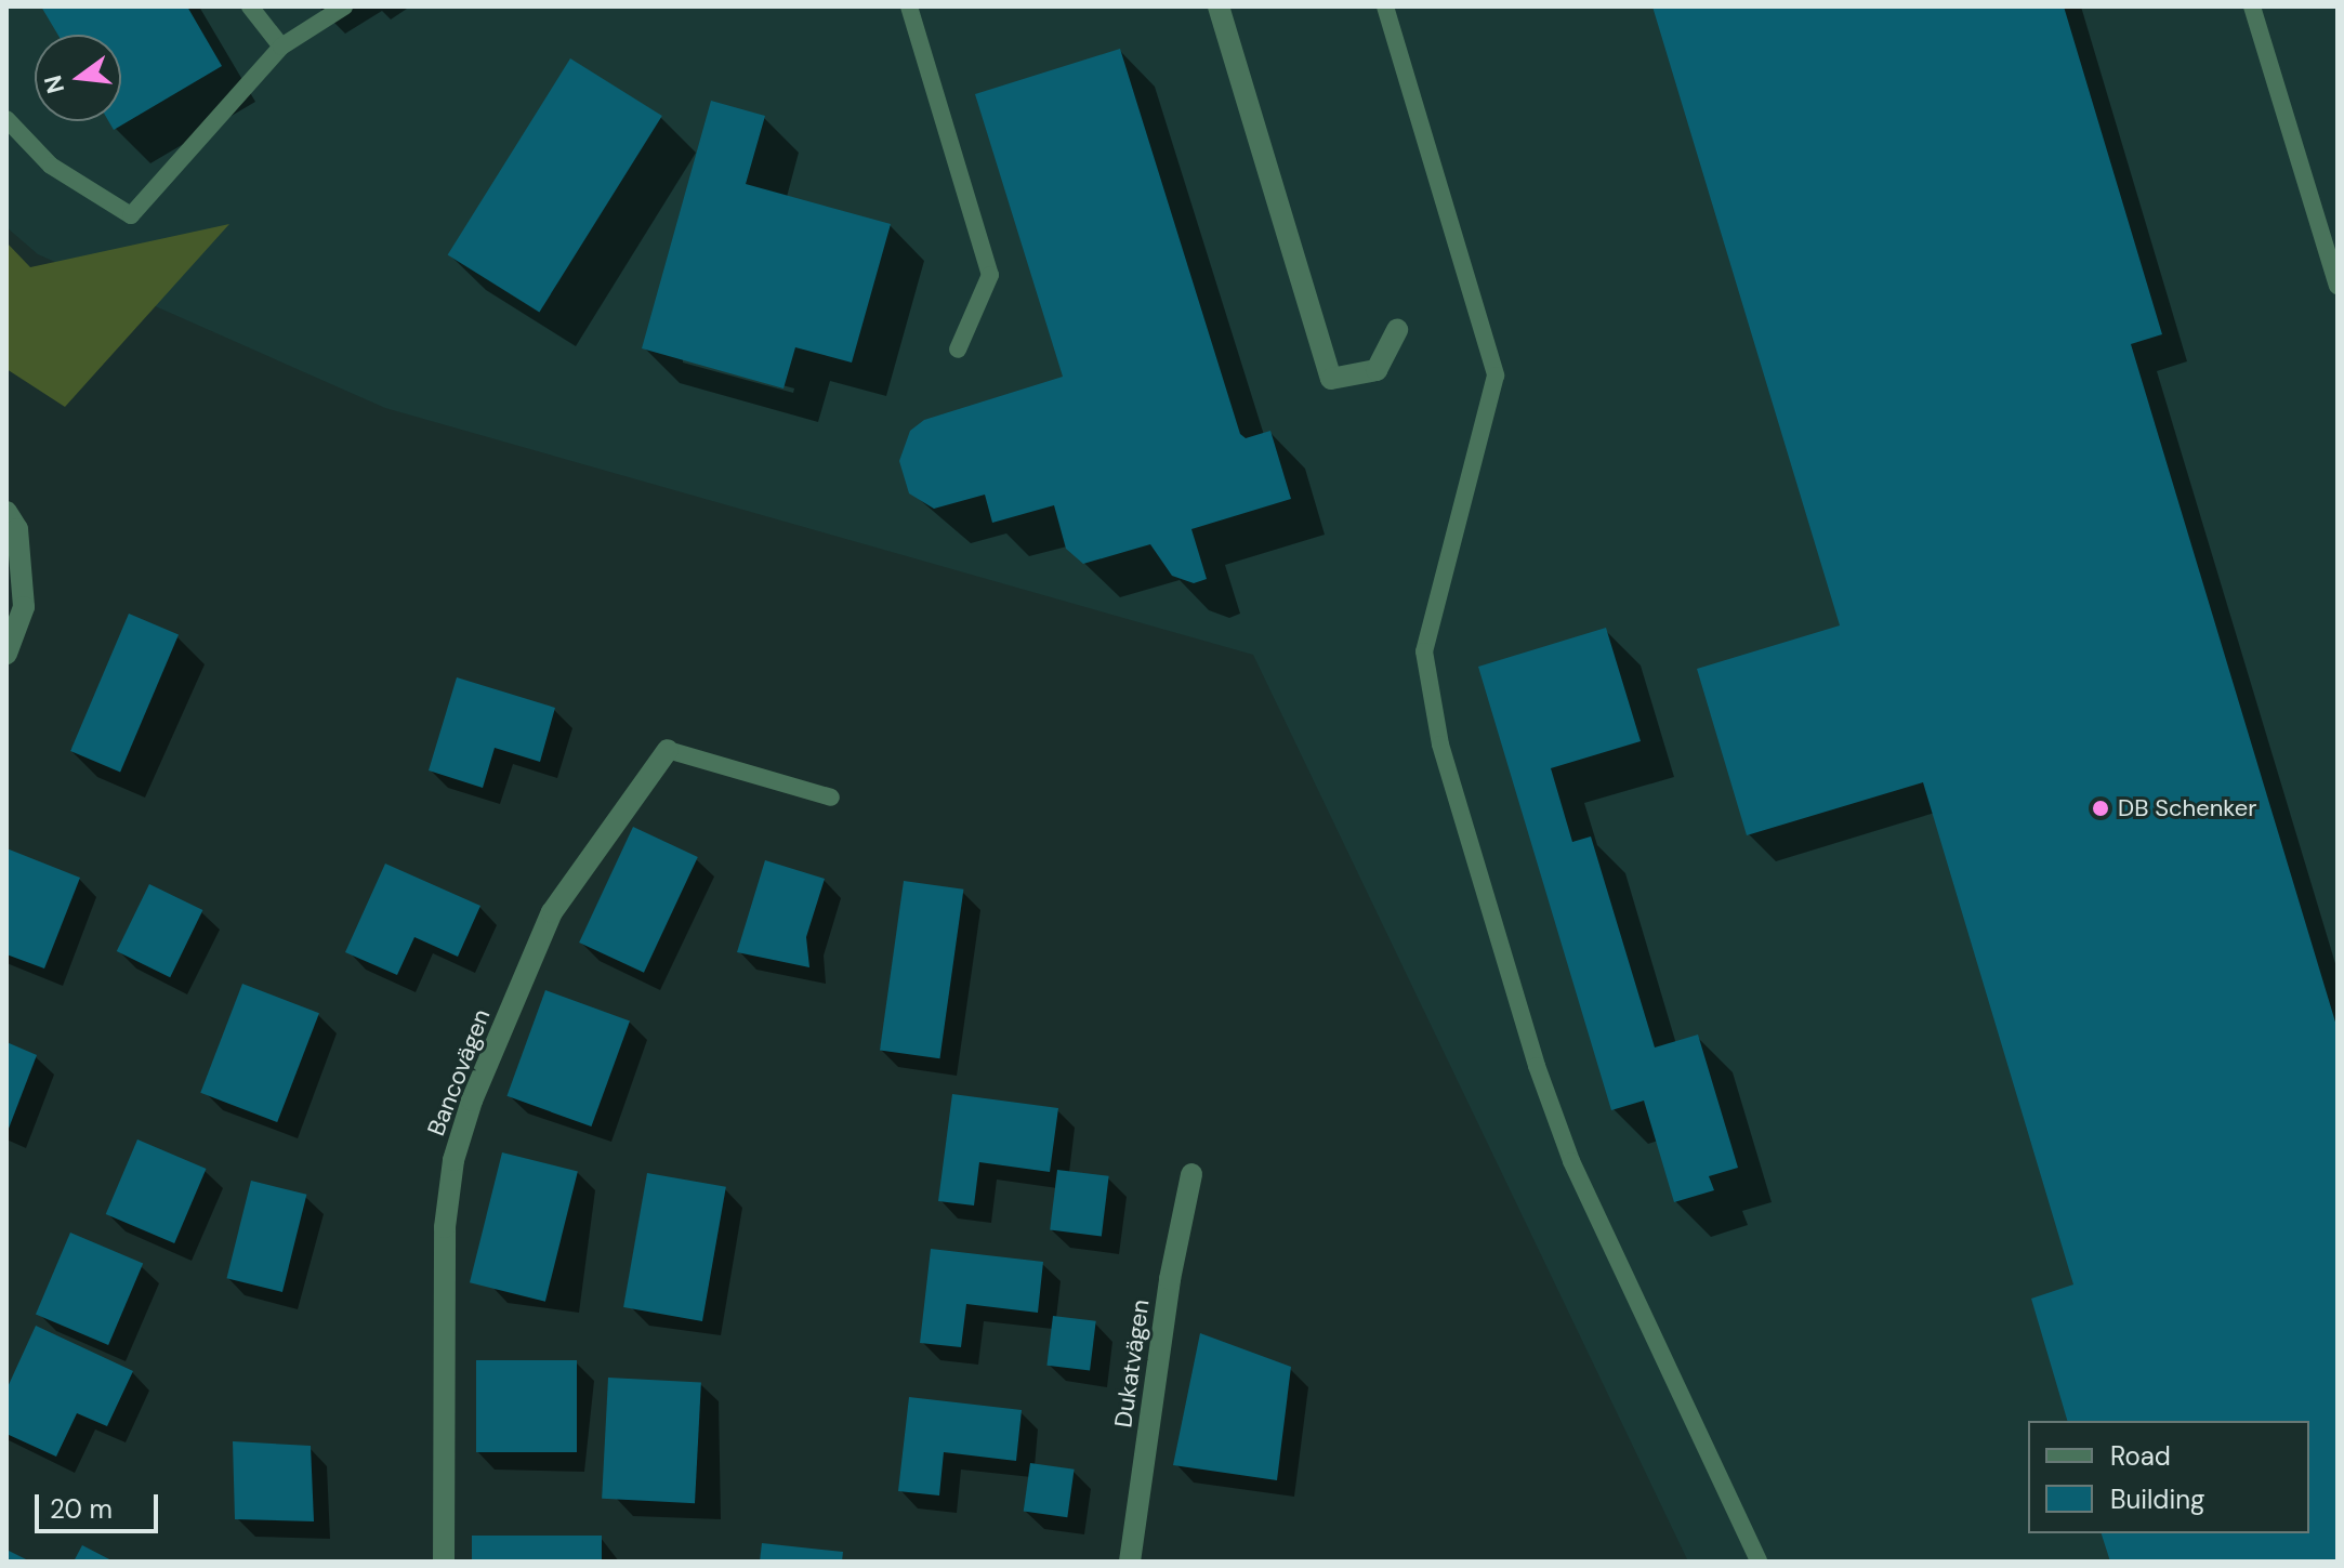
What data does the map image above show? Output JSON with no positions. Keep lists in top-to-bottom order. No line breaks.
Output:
{"streets":{"street":["Bancovägen","Dukatvägen"]},"places":["DB Schenker"],"legend":["Road","Building"],"scale_bar":"20 m","north":"left"}
